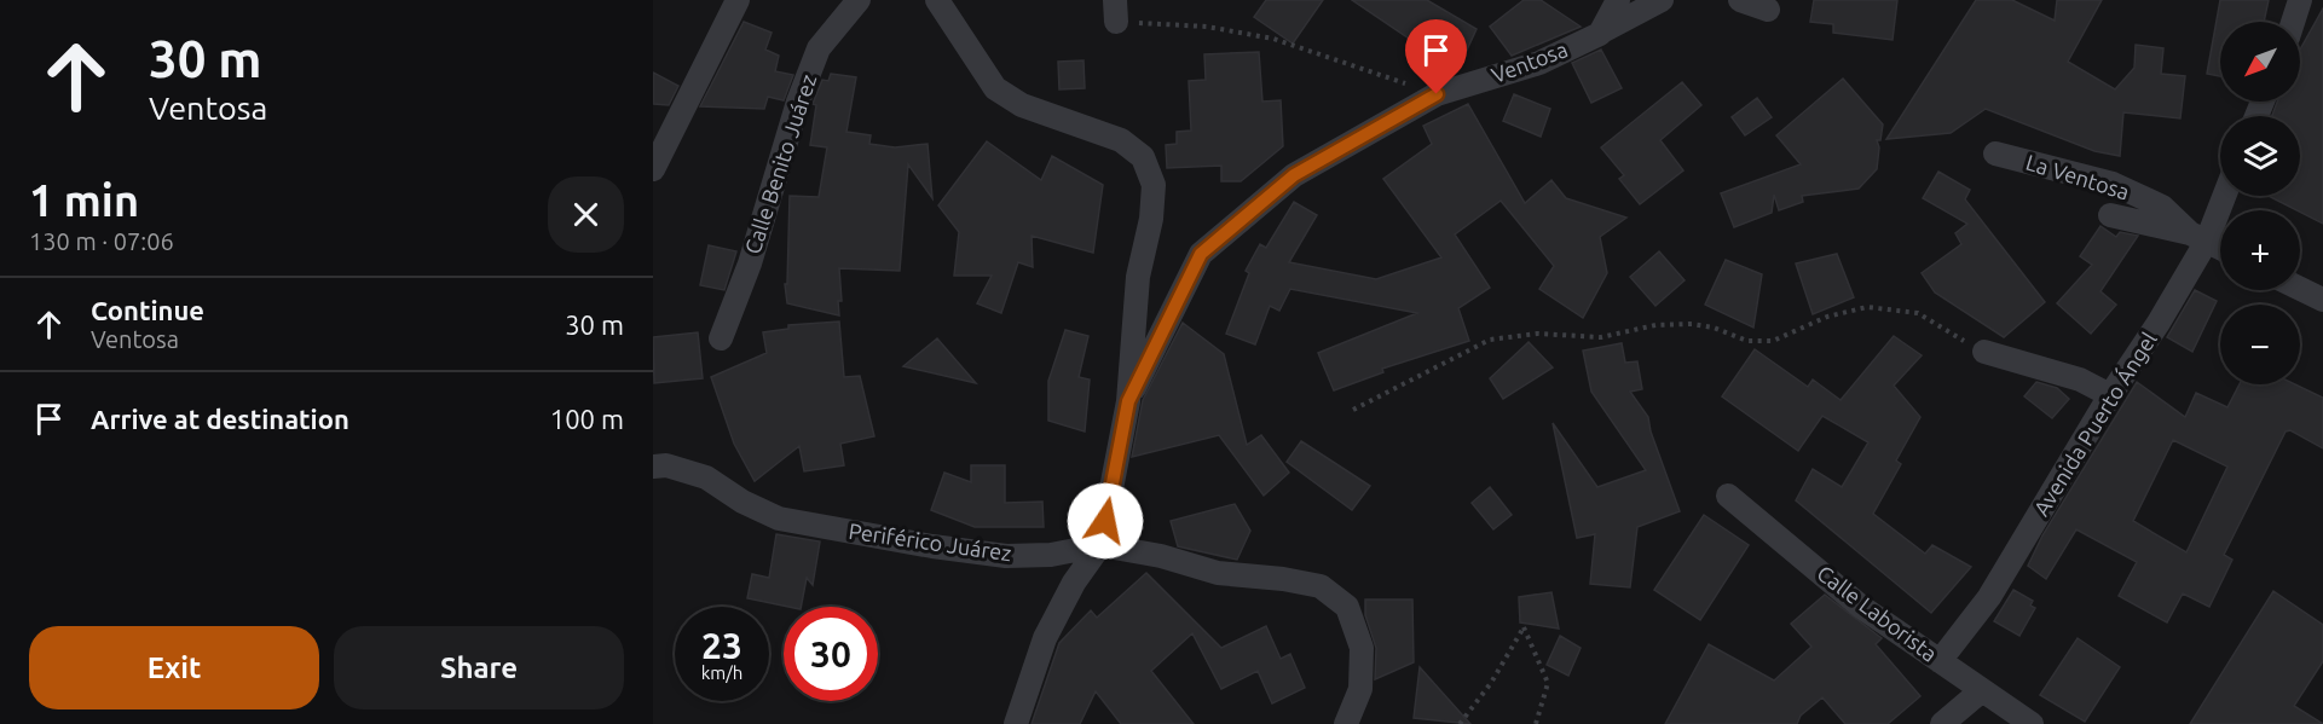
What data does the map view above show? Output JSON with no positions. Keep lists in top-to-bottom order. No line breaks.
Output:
{"streets":{"street":["Ventosa","Calle Benito Juárez","La Ventosa","Avenida Puerto Ángel","Periférico Juárez","Calle Laborista"]},"crossings":[["La Ventosa","Avenida Puerto Ángel"],["Avenida Puerto Ángel","Calle Laborista"]],"north":"bottom left","page":{"turn":["30 m","Ventosa"],"map_buttons":["+","−"],"heading":["1 min","130 m · 07:06"],"list":[{"name":"Continue","note":"Ventosa","value":"30 m"},{"name":"Arrive at destination","value":"100 m"}],"speed":"23 km/h","limit":"30","buttons":["Exit","Share"]}}
